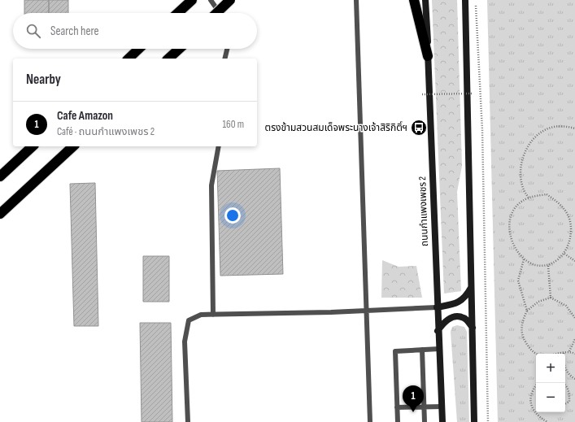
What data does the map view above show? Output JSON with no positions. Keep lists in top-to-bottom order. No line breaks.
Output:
{"streets":{"main road":["ถนนกำแพงเพชร 2"]},"places":{"bus stop":["ตรงข้ามสวนสมเด็จพระนางเจ้าสิริกิติ์ฯ"]},"page":{"search":"Search here","heading":"Nearby","list":[{"mark":"1","name":"Cafe Amazon","note":"Café · ถนนกำแพงเพชร 2","value":"160 m"}],"map_buttons":["+","−"],"pins":"1"}}
